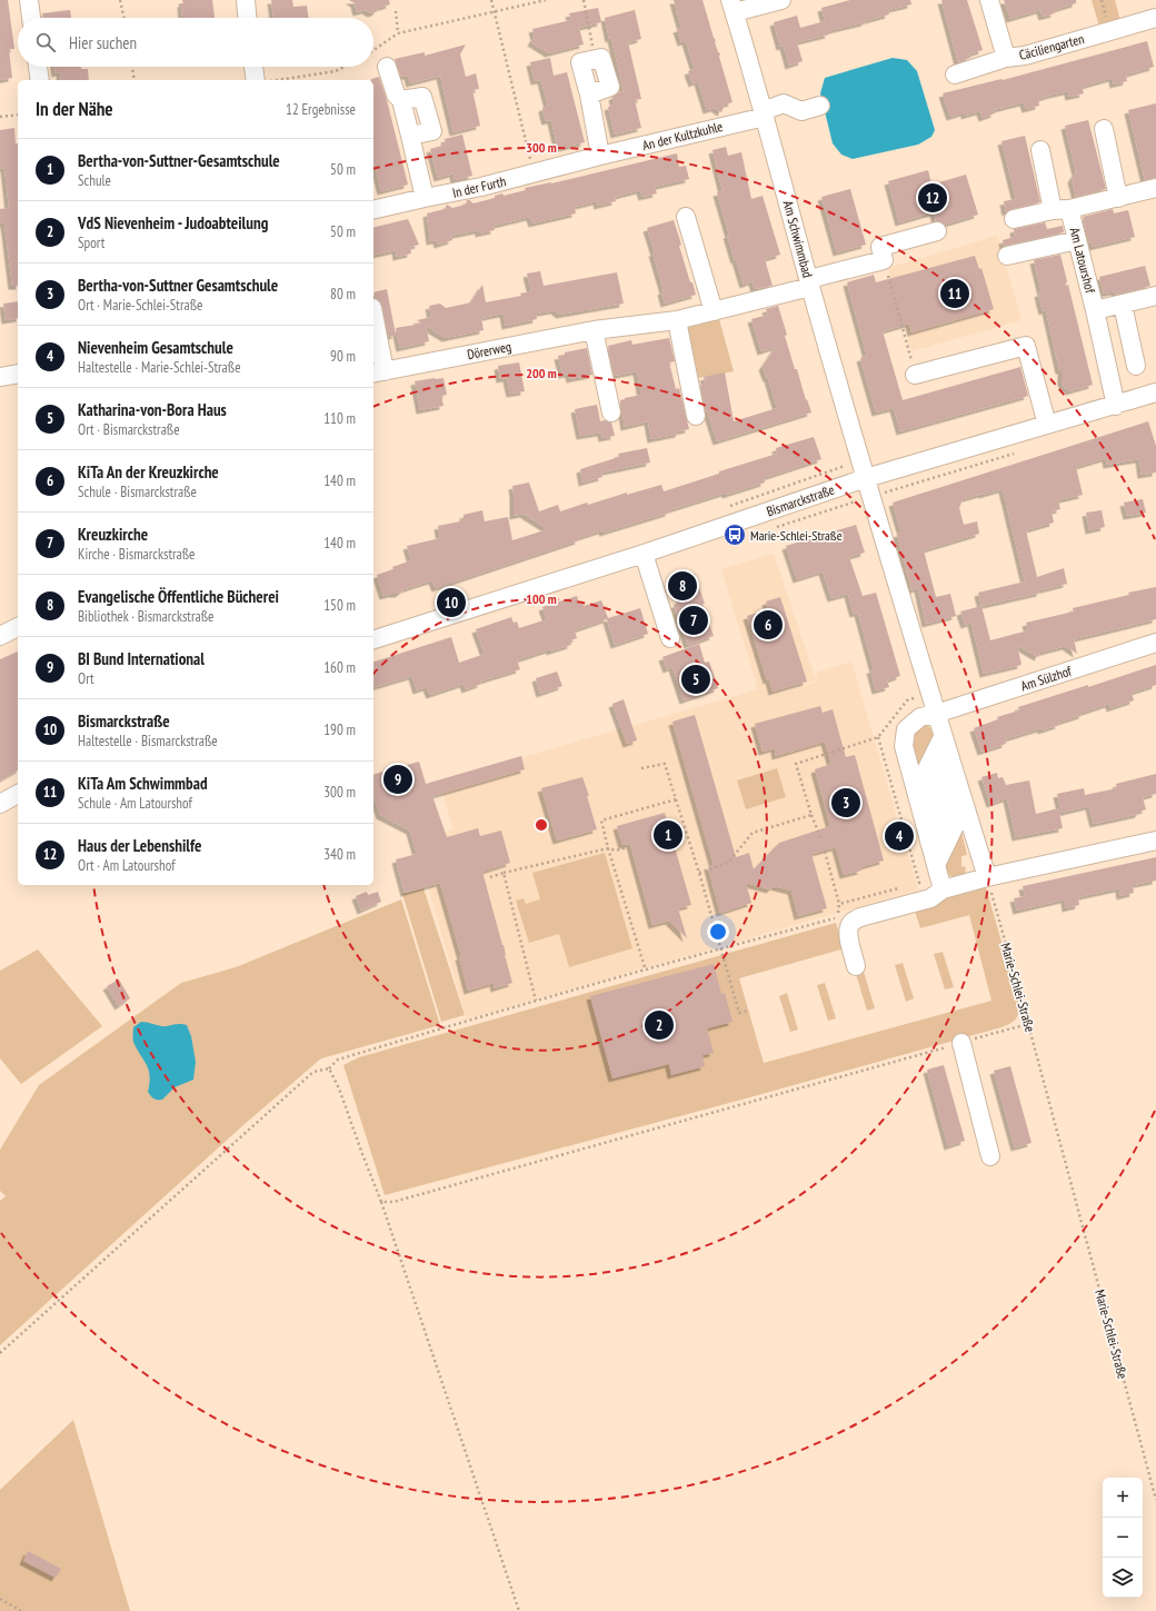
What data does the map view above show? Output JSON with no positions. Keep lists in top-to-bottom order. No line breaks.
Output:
{"streets":{"street":["Cäciliengarten","An der Kultzkuhle","In der Furth","Am Schwimmbad","Am Latourshof","Dörerweg","Bismarckstraße","Am Sülzhof"],"path":["Marie-Schlei-Straße"]},"crossings":[["An der Kultzkuhle","In der Furth"],["An der Kultzkuhle","Am Schwimmbad"],["Am Schwimmbad","Dörerweg"],["Am Schwimmbad","Bismarckstraße"],["Am Latourshof","Bismarckstraße"]],"places":{"bus stop":["Marie-Schlei-Straße"]},"page":{"search":"Hier suchen","heading":["In der Nähe","12 Ergebnisse"],"list":[{"mark":"1","name":"Bertha-von-Suttner-Gesamtschule","note":"Schule","value":"50 m"},{"mark":"2","name":"VdS Nievenheim - Judoabteilung","note":"Sport","value":"50 m"},{"mark":"3","name":"Bertha-von-Suttner Gesamtschule","note":"Ort · Marie-Schlei-Straße","value":"80 m"},{"mark":"4","name":"Nievenheim Gesamtschule","note":"Haltestelle · Marie-Schlei-Straße","value":"90 m"},{"mark":"5","name":"Katharina-von-Bora Haus","note":"Ort · Bismarckstraße","value":"110 m"},{"mark":"6","name":"KiTa An der Kreuzkirche","note":"Schule · Bismarckstraße","value":"140 m"},{"mark":"7","name":"Kreuzkirche","note":"Kirche · Bismarckstraße","value":"140 m"},{"mark":"8","name":"Evangelische Öffentliche Bücherei","note":"Bibliothek · Bismarckstraße","value":"150 m"},{"mark":"9","name":"BI Bund International","note":"Ort","value":"160 m"},{"mark":"10","name":"Bismarckstraße","note":"Haltestelle · Bismarckstraße","value":"190 m"},{"mark":"11","name":"KiTa Am Schwimmbad","note":"Schule · Am Latourshof","value":"300 m"},{"mark":"12","name":"Haus der Lebenshilfe","note":"Ort · Am Latourshof","value":"340 m"}],"pins":["12","11","8","10","7","6","5","9","3","1","4","2"],"map_buttons":["+","−"]},"rings":["300 m","200 m","100 m"]}
